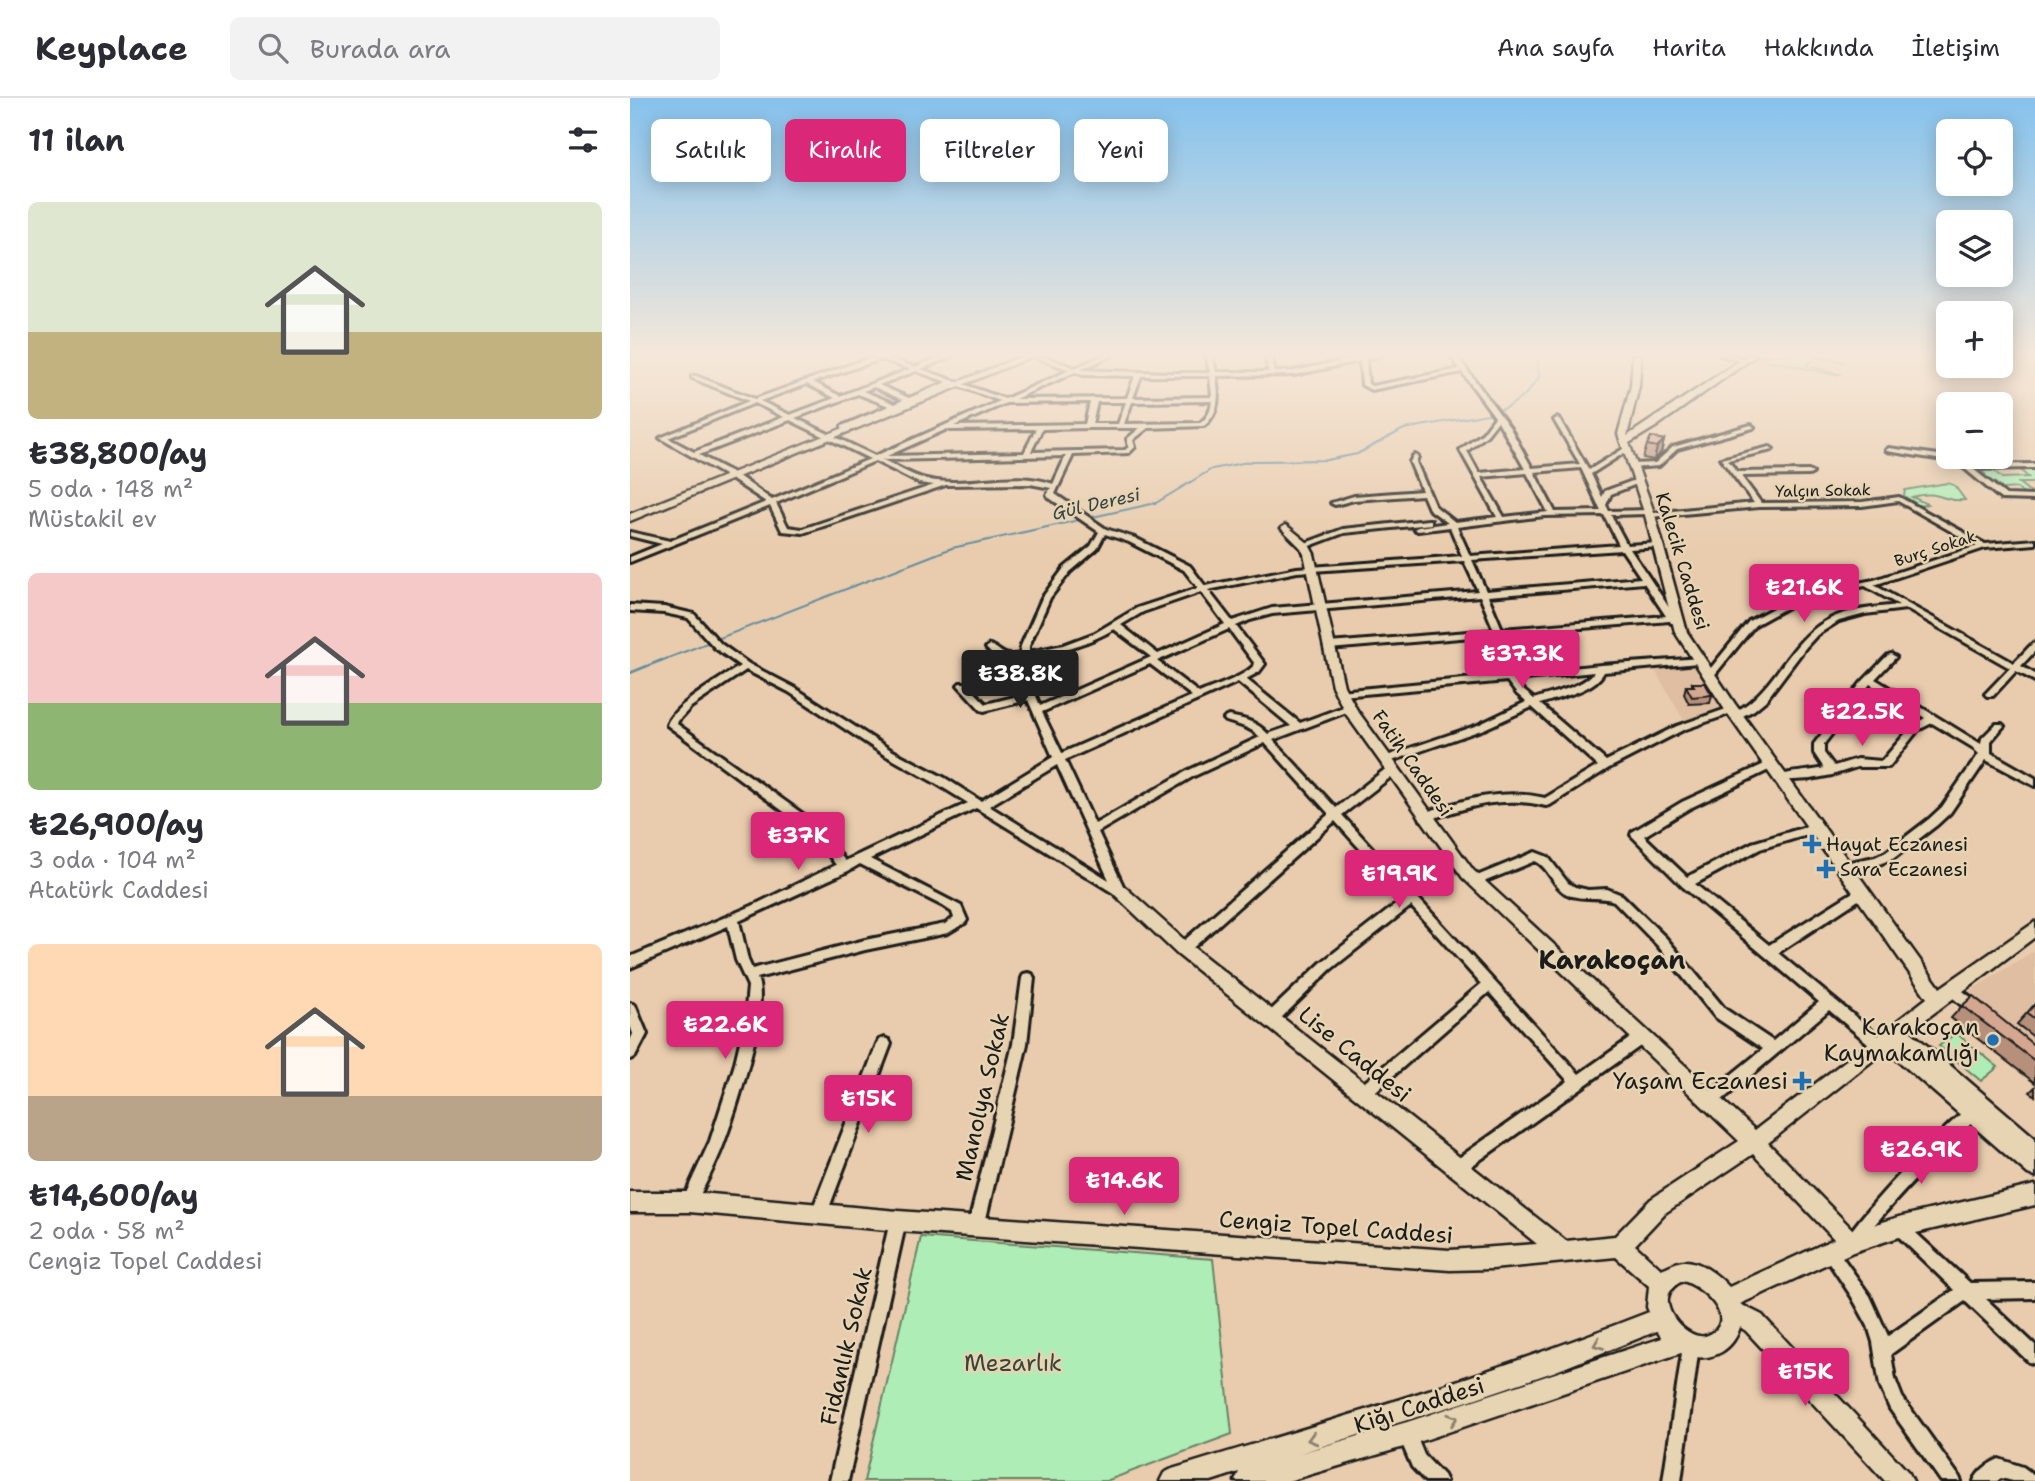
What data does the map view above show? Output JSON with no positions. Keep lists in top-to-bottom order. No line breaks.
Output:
{"streets":{"street":["Yalçın Sokak","Burç Sokak","Kalecik Caddesi","Fatih Caddesi","Lise Caddesi","Manolya Sokak","Cengiz Topel Caddesi","Fidanlık Sokak","Kiğı Caddesi"]},"crossings":[["Yalçın Sokak","Burç Sokak"],["Yalçın Sokak","Kalecik Caddesi"],["Burç Sokak","Kalecik Caddesi"],["Lise Caddesi","Cengiz Topel Caddesi"],["Manolya Sokak","Cengiz Topel Caddesi"],["Cengiz Topel Caddesi","Fidanlık Sokak"]],"districts":["Karakoçan"],"water":["Gül Deresi"],"parks":["Mezarlık"],"places":{"health":["Hayat Eczanesi","Sara Eczanesi","Yaşam Eczanesi"],"other":["Karakoçan Kaymakamlığı"]},"page":{"header":"Keyplace","search":"Burada ara","nav":["Ana sayfa","Harita","Hakkında","İletişim"],"heading":"11 ilan","map_buttons":["+","−"],"chip":["Satılık","Kiralık","Filtreler","Yeni"],"list":[{"name":"₺38,800/ay","note":"5 oda · 148 m² · Müstakil ev"},{"name":"₺26,900/ay","note":"3 oda · 104 m² · Atatürk Caddesi"},{"name":"₺14,600/ay","note":"2 oda · 58 m² · Cengiz Topel Caddesi"}],"price":["₺21.6K","₺37.3K","₺38.8K","₺22.5K","₺37K","₺19.9K","₺22.6K","₺15K","₺26.9K","₺14.6K","₺15K"]}}
